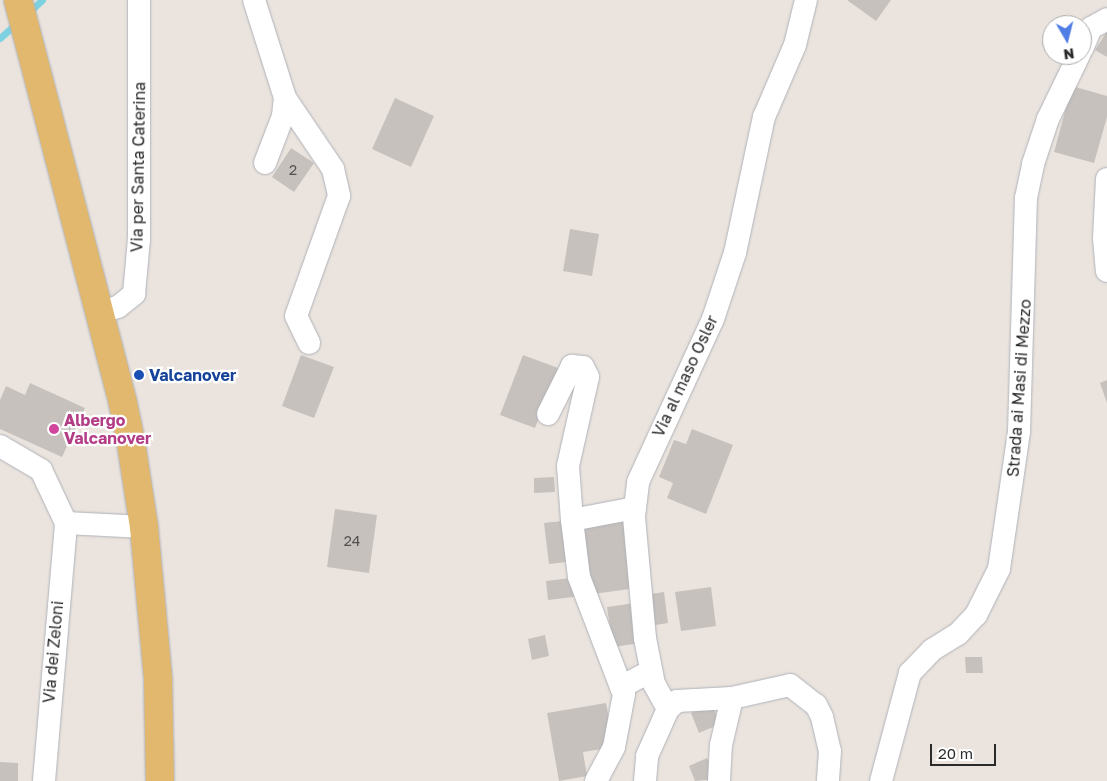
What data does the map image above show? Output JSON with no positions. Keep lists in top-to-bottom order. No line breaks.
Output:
{"streets":{"street":["Via per Santa Caterina","Via al maso Osler","Strada ai Masi di Mezzo","Via dei Zeloni"]},"places":["Valcanover","Albergo Valcanover"],"house_numbers":["2","24"],"scale_bar":"20 m","north":"bottom"}
